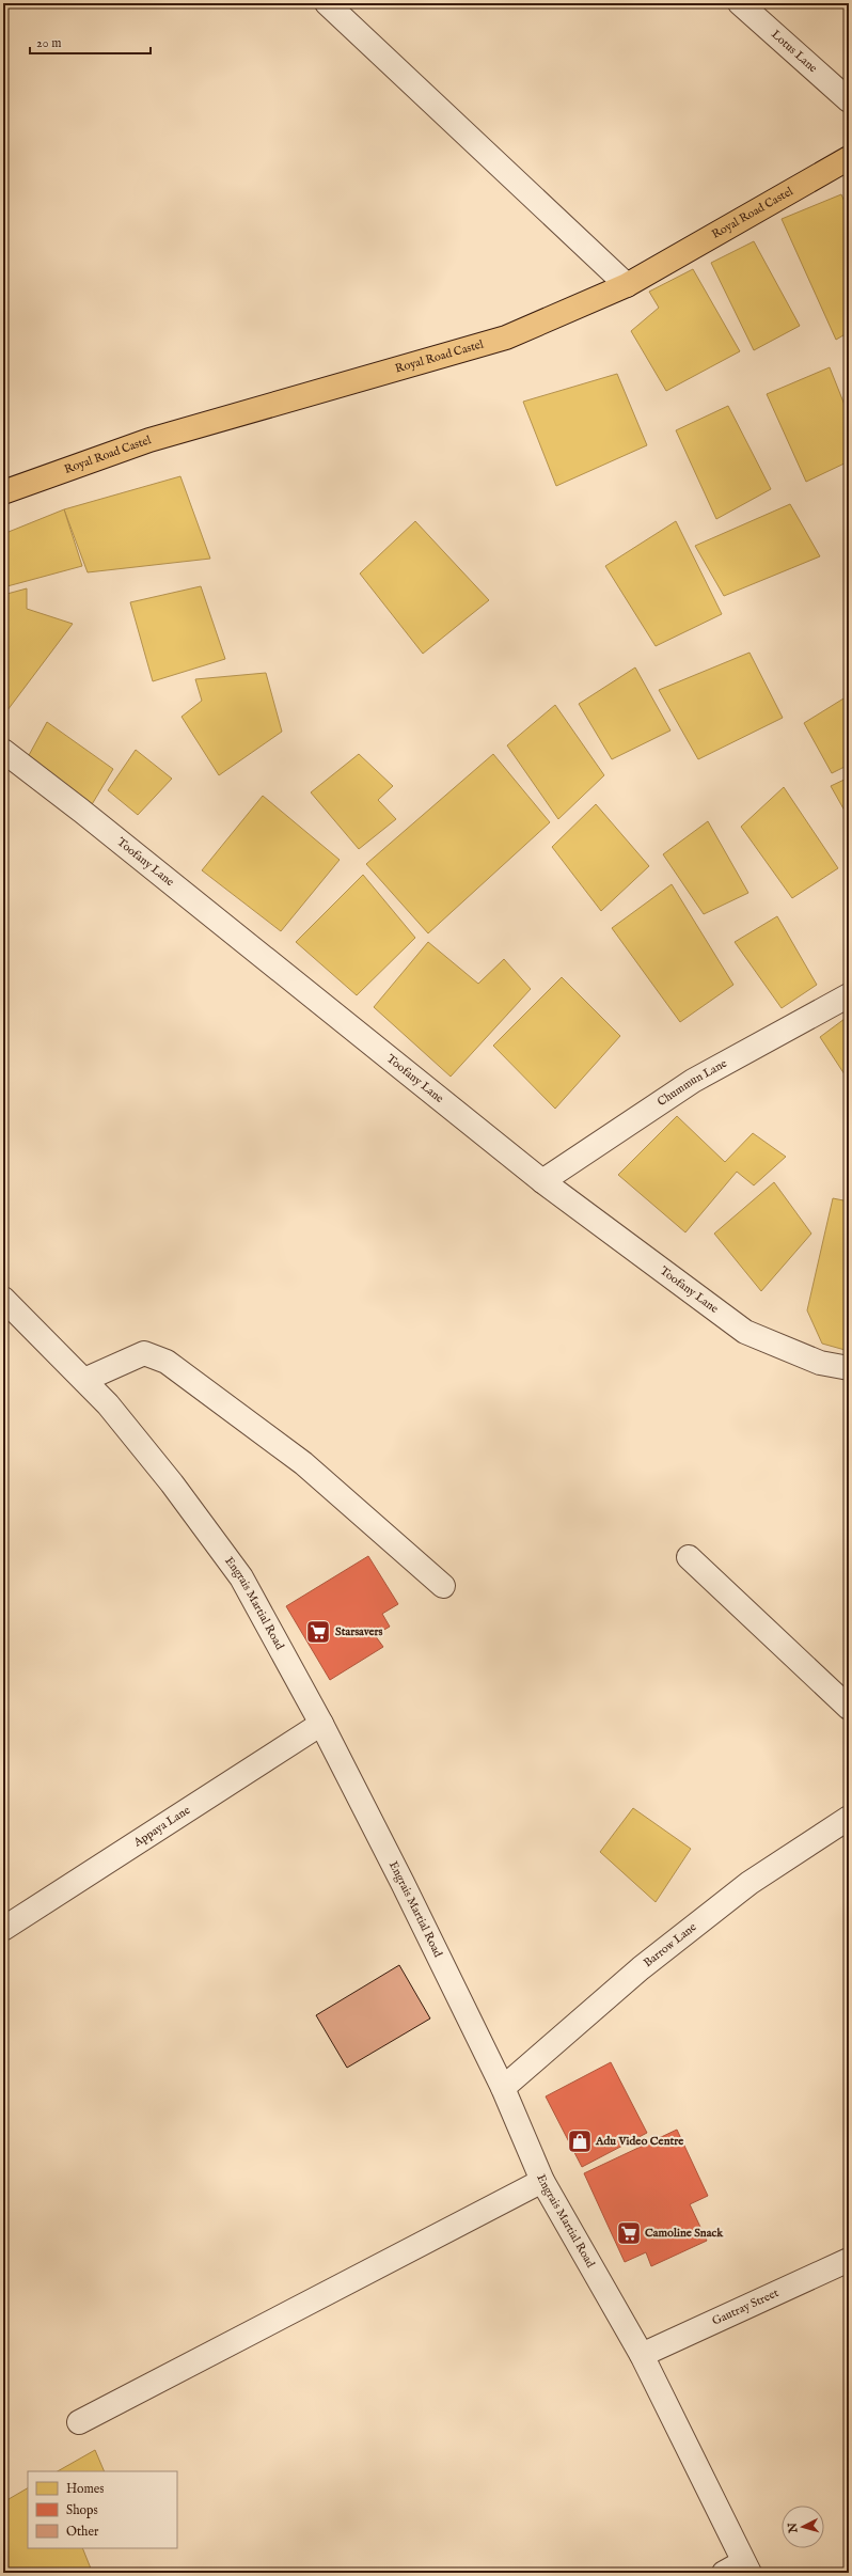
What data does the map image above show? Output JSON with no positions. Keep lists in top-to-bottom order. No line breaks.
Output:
{"streets":{"main road":["Royal Road Castel"],"street":["Lotus Lane","Toofany Lane","Chummun Lane","Engrais Martial Road","Appaya Lane","Barrow Lane","Gautray Street"]},"crossings":[["Toofany Lane","Chummun Lane"],["Engrais Martial Road","Appaya Lane"],["Engrais Martial Road","Barrow Lane"],["Engrais Martial Road","Gautray Street"]],"places":{"supermarket":["Starsavers","Camoline Snack"],"shop":["Adu Video Centre"]},"legend":["Homes","Shops","Other"],"scale_bar":"20 m","north":"left"}
